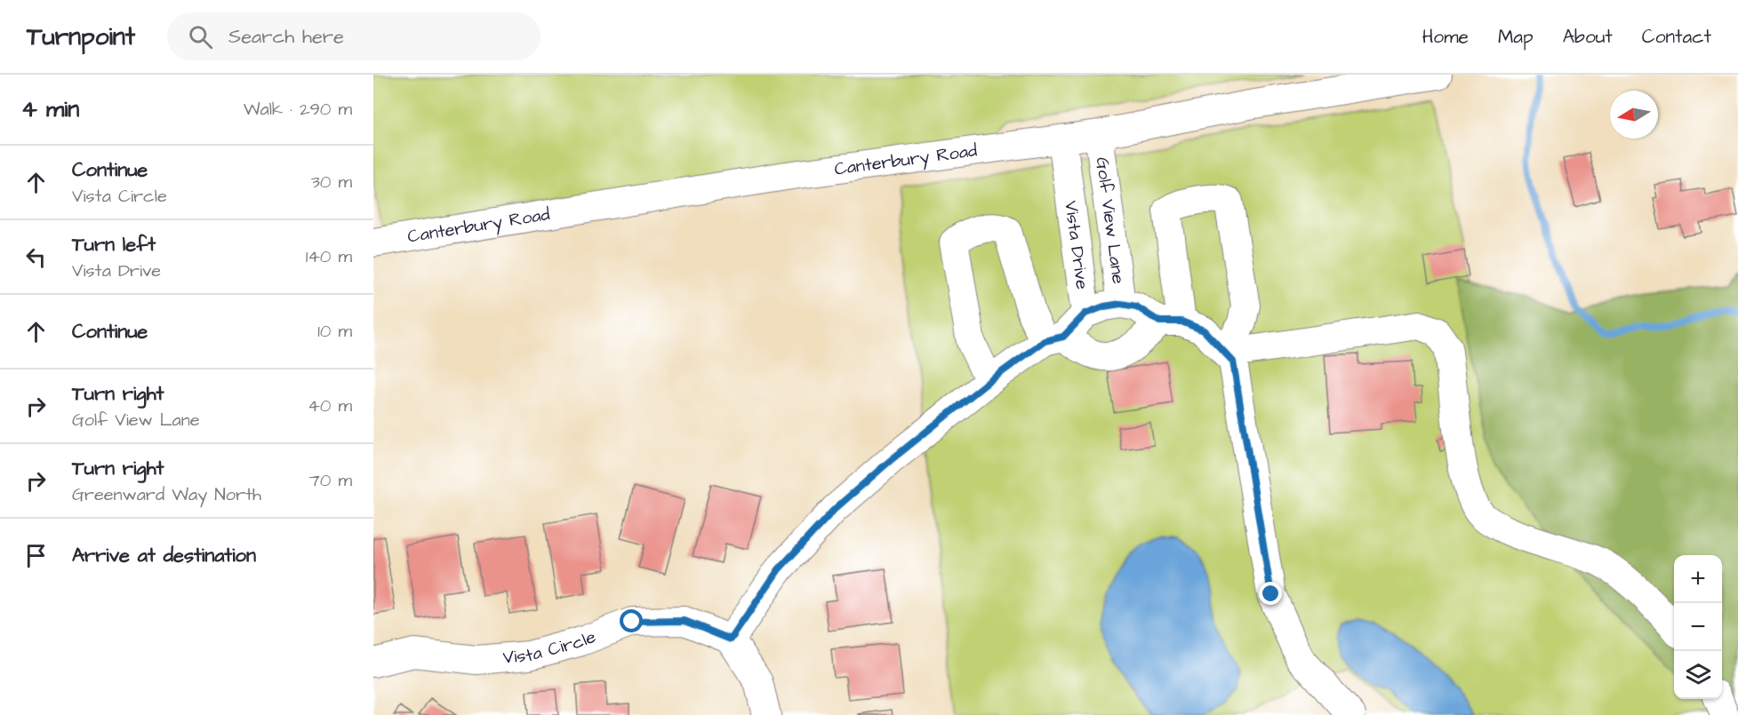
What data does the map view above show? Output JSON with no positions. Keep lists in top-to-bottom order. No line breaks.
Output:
{"streets":{"street":["Canterbury Road","Golf View Lane","Vista Drive","Vista Circle"]},"crossings":[["Canterbury Road","Golf View Lane"],["Canterbury Road","Vista Drive"],["Vista Drive","Vista Circle"]],"north":"left","page":{"header":"Turnpoint","search":"Search here","nav":["Home","Map","About","Contact"],"heading":["4 min","Walk · 290 m"],"list":[["Continue","Vista Circle","30 m"],["Turn left","Vista Drive","140 m"],["Continue","10 m"],["Turn right","Golf View Lane","40 m"],["Turn right","Greenward Way North","70 m"],"Arrive at destination"],"map_buttons":["+","−"]}}
